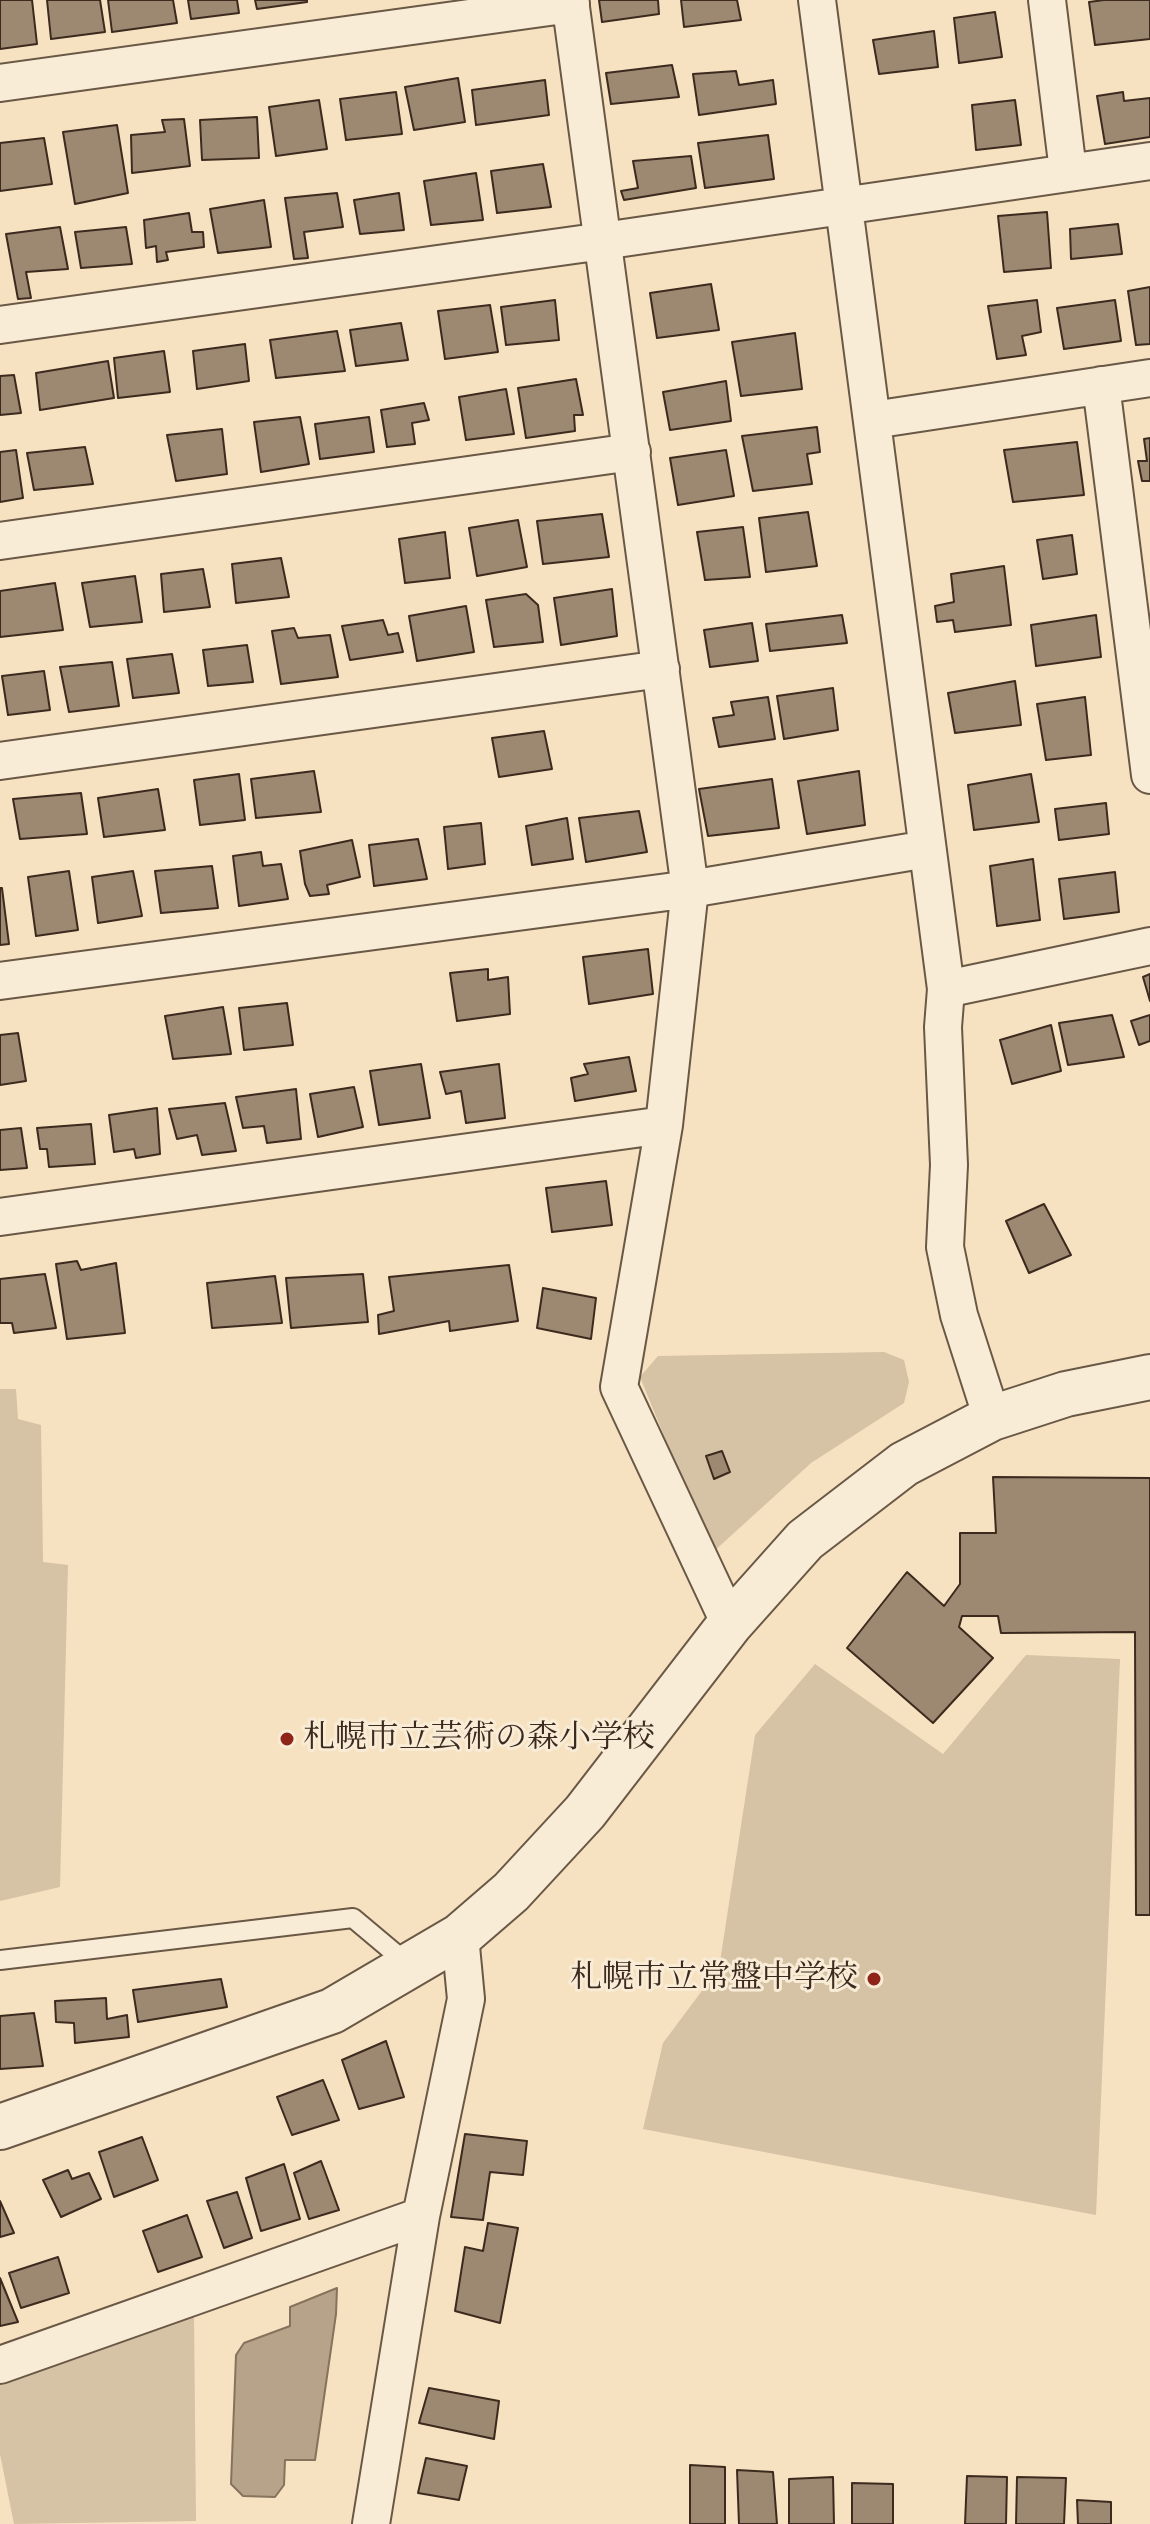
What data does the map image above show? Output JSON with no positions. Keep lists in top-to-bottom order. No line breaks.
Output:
{"places":["札幌市立芸術の森小学校","札幌市立常盤中学校"]}
